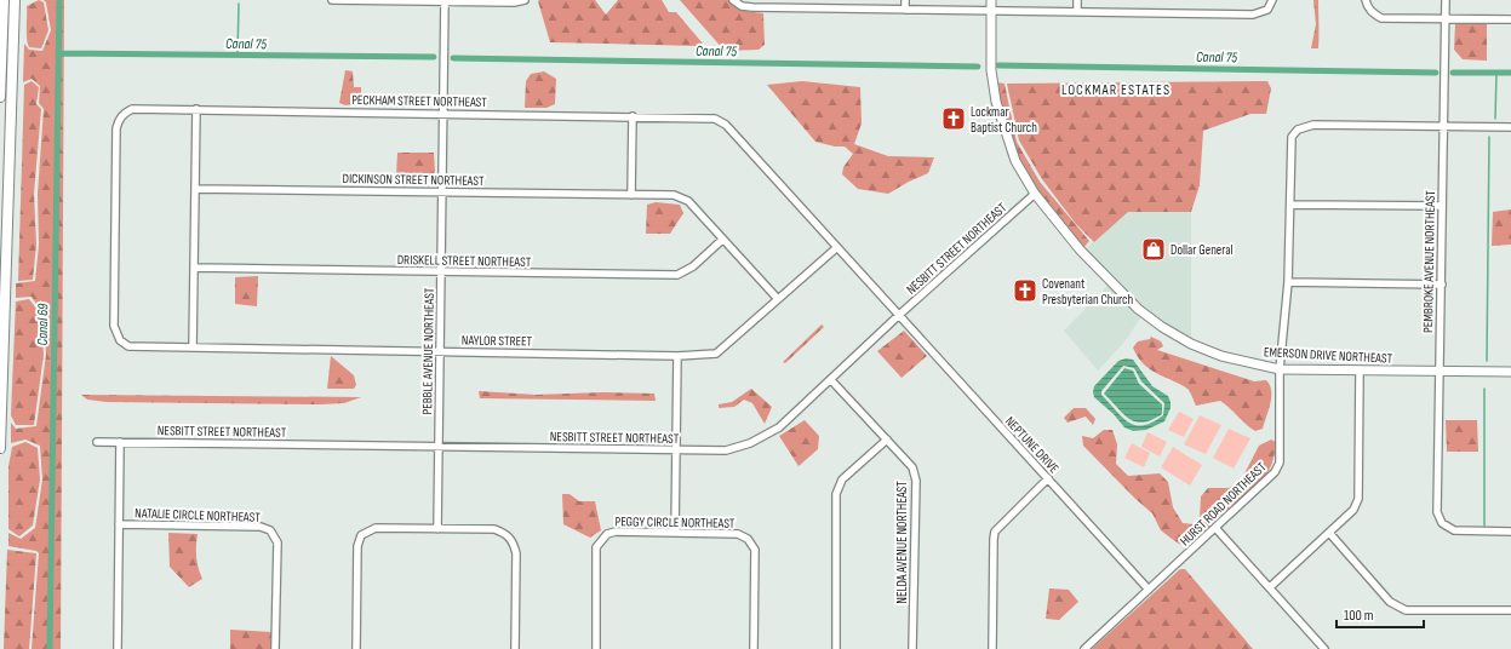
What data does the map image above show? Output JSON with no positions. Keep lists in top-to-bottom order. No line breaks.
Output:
{"streets":{"street":["PECKHAM STREET NORTHEAST","DICKINSON STREET NORTHEAST","NESBITT STREET NORTHEAST","DRISKELL STREET NORTHEAST","PEMBROKE AVENUE NORTHEAST","NAYLOR STREET","PEBBLE AVENUE NORTHEAST","EMERSON DRIVE NORTHEAST","NEPTUNE DRIVE","HURST ROAD NORTHEAST","NATALIE CIRCLE NORTHEAST","PEGGY CIRCLE NORTHEAST","NELDA AVENUE NORTHEAST"]},"crossings":[["PECKHAM STREET NORTHEAST","NAYLOR STREET"],["PECKHAM STREET NORTHEAST","PEBBLE AVENUE NORTHEAST"],["PECKHAM STREET NORTHEAST","NEPTUNE DRIVE"],["DICKINSON STREET NORTHEAST","DRISKELL STREET NORTHEAST"],["DICKINSON STREET NORTHEAST","NAYLOR STREET"],["DICKINSON STREET NORTHEAST","PEBBLE AVENUE NORTHEAST"],["NESBITT STREET NORTHEAST","PEBBLE AVENUE NORTHEAST"],["NESBITT STREET NORTHEAST","EMERSON DRIVE NORTHEAST"],["NESBITT STREET NORTHEAST","NEPTUNE DRIVE"],["NESBITT STREET NORTHEAST","NELDA AVENUE NORTHEAST"],["DRISKELL STREET NORTHEAST","PEBBLE AVENUE NORTHEAST"],["PEMBROKE AVENUE NORTHEAST","EMERSON DRIVE NORTHEAST"],["PEMBROKE AVENUE NORTHEAST","HURST ROAD NORTHEAST"],["NAYLOR STREET","PEBBLE AVENUE NORTHEAST"],["NAYLOR STREET","NEPTUNE DRIVE"],["EMERSON DRIVE NORTHEAST","HURST ROAD NORTHEAST"],["NEPTUNE DRIVE","HURST ROAD NORTHEAST"]],"districts":["LOCKMAR ESTATES"],"water":["Canal 75","Canal 69"],"places":{"church":["Lockmar Baptist Church","Covenant Presbyterian Church"],"shop":["Dollar General"]},"scale_bar":"100 m"}
